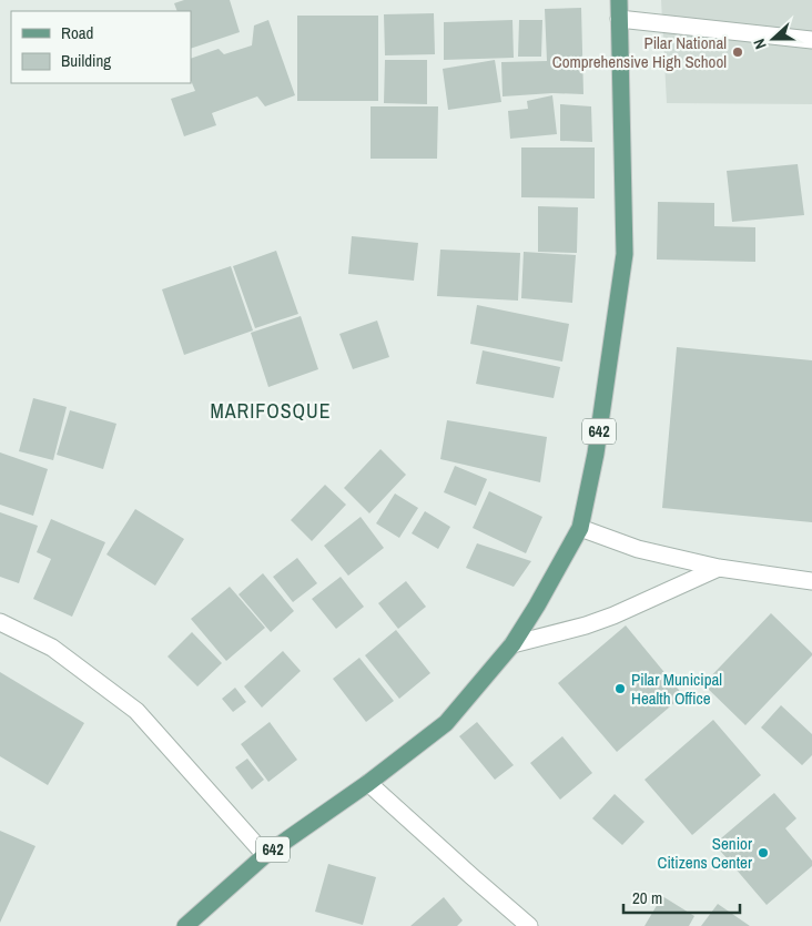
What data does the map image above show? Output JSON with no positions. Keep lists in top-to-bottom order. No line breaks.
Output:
{"streets":{"main road":["642"]},"districts":["MARIFOSQUE"],"places":["Pilar National Comprehensive High School","Pilar Municipal Health Office","Senior Citizens Center"],"legend":["Road","Building"],"scale_bar":"20 m","north":"left"}
